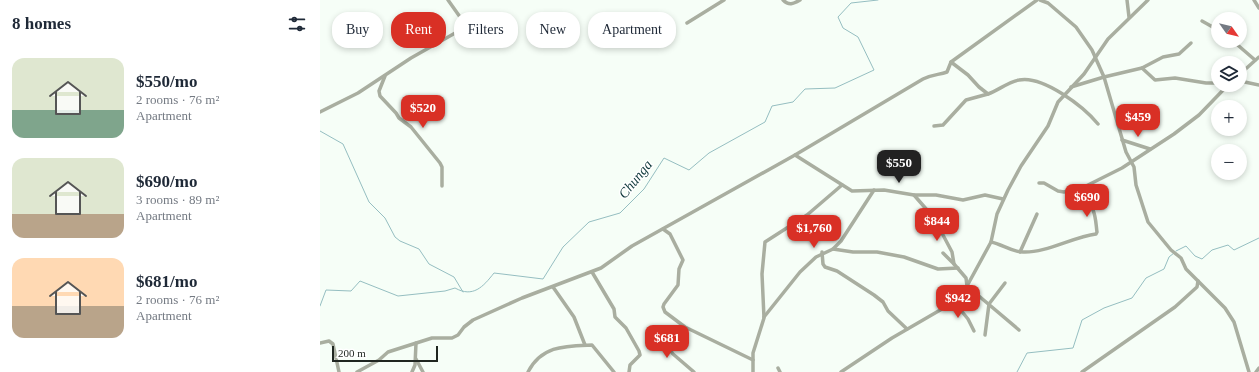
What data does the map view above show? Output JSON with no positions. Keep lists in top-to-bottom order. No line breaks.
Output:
{"water":["Chunga"],"scale_bar":"200 m","north":"bottom right","page":{"heading":"8 homes","map_buttons":["+","−"],"chip":["Buy","Rent","Filters","New","Apartment"],"list":[{"name":"$550/mo","note":"2 rooms · 76 m² · Apartment"},{"name":"$690/mo","note":"3 rooms · 89 m² · Apartment"},{"name":"$681/mo","note":"2 rooms · 76 m² · Apartment"}],"price":["$520","$459","$550","$690","$844","$1,760","$942","$681"],"scale":"200 m"}}
